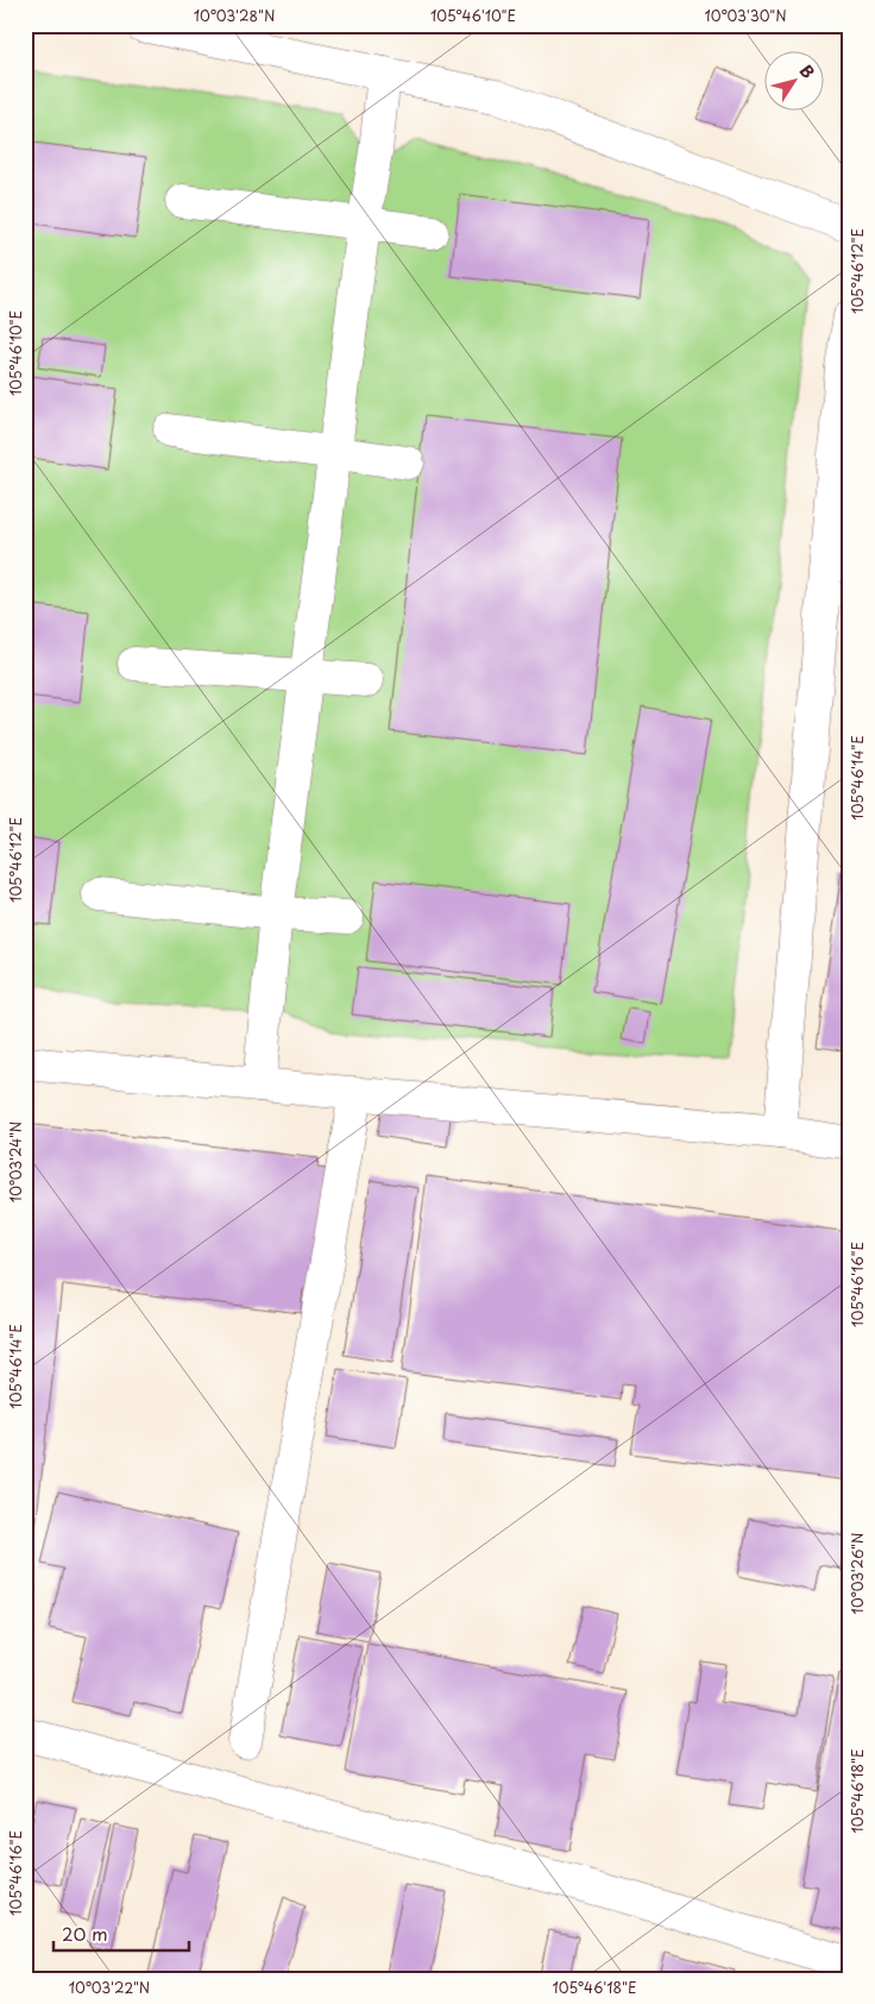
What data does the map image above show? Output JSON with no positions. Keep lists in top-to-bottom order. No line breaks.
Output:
{"scale_bar":"20 m","north":"top right","coordinates":["10°03'28\"N","105°46'10\"E","10°03'30\"N","105°46'12\"E","105°46'14\"E","10°03'24\"N","105°46'16\"E","10°03'26\"N","105°46'18\"E","10°03'22\"N"]}
